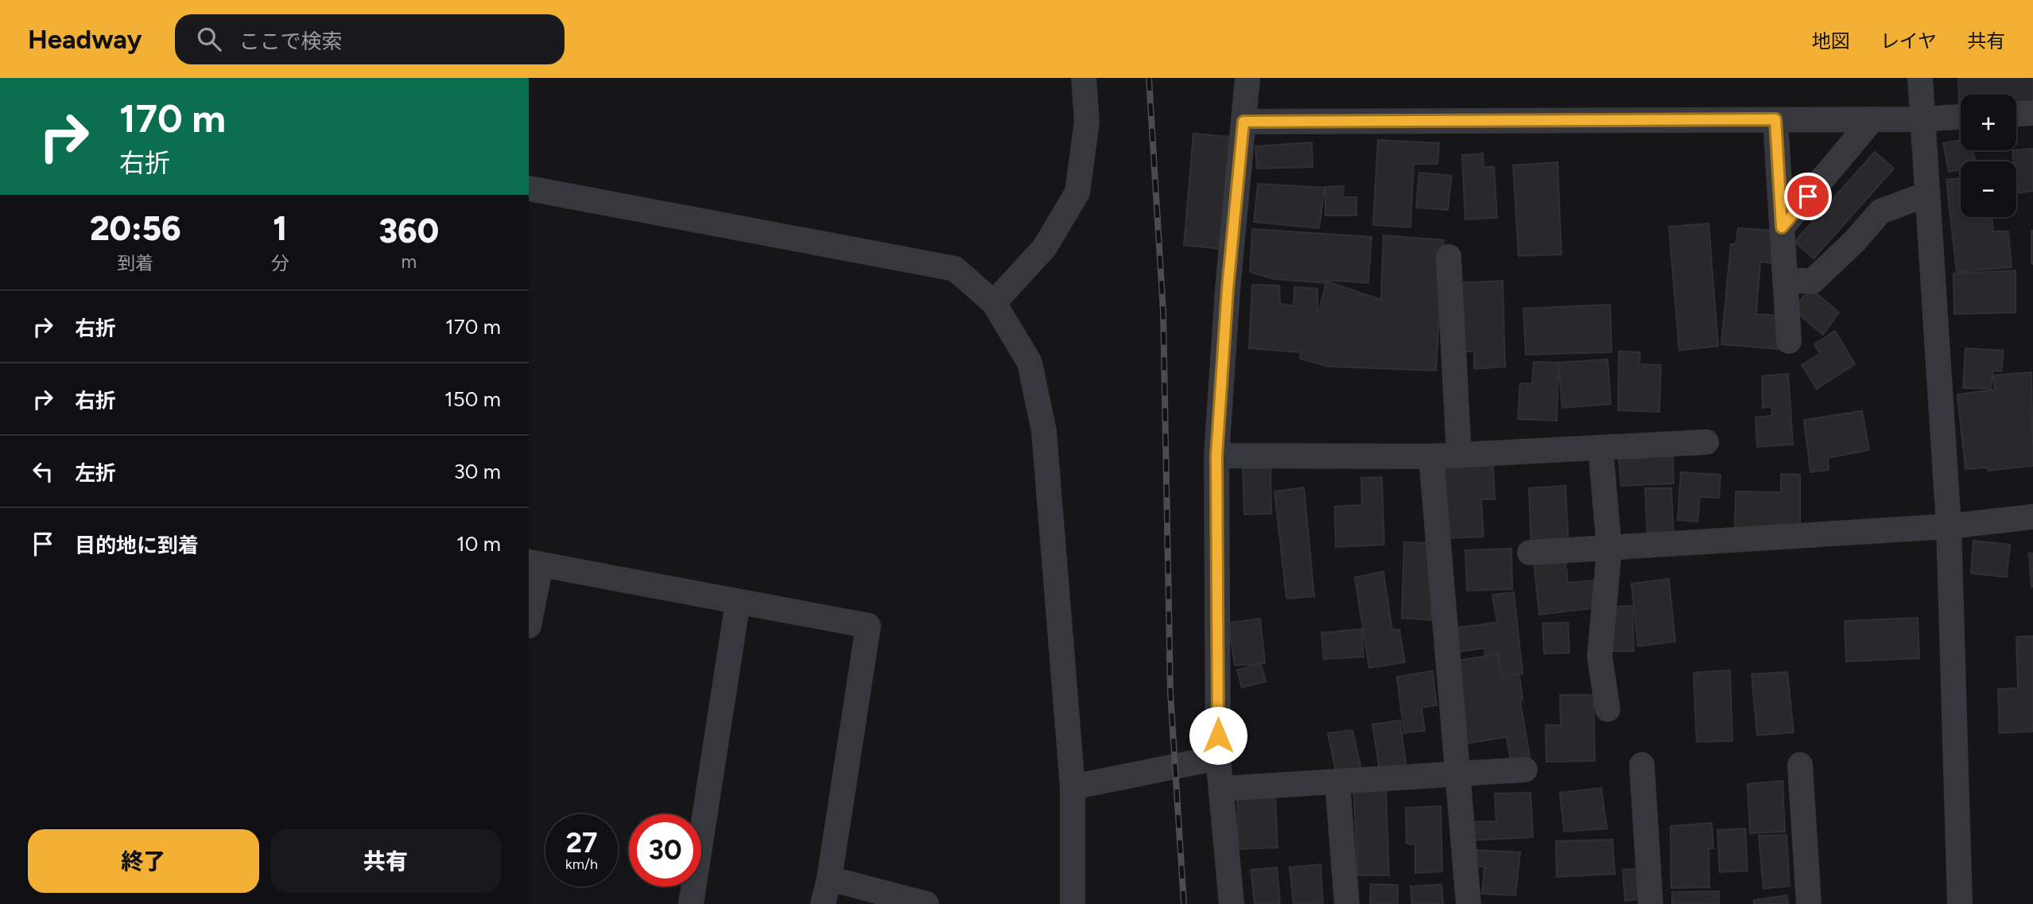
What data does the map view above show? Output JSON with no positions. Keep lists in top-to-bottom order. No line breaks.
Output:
{"page":{"header":"Headway","search":"ここで検索","nav":["地図","レイヤ","共有"],"turn":["170 m","右折"],"map_buttons":["+","−"],"eta":["20:56","到着","1","分","360","m"],"list":[{"name":"右折","value":"170 m"},{"name":"右折","value":"150 m"},{"name":"左折","value":"30 m"},{"name":"目的地に到着","value":"10 m"}],"speed":"27 km/h","limit":"30","buttons":["終了","共有"]}}
